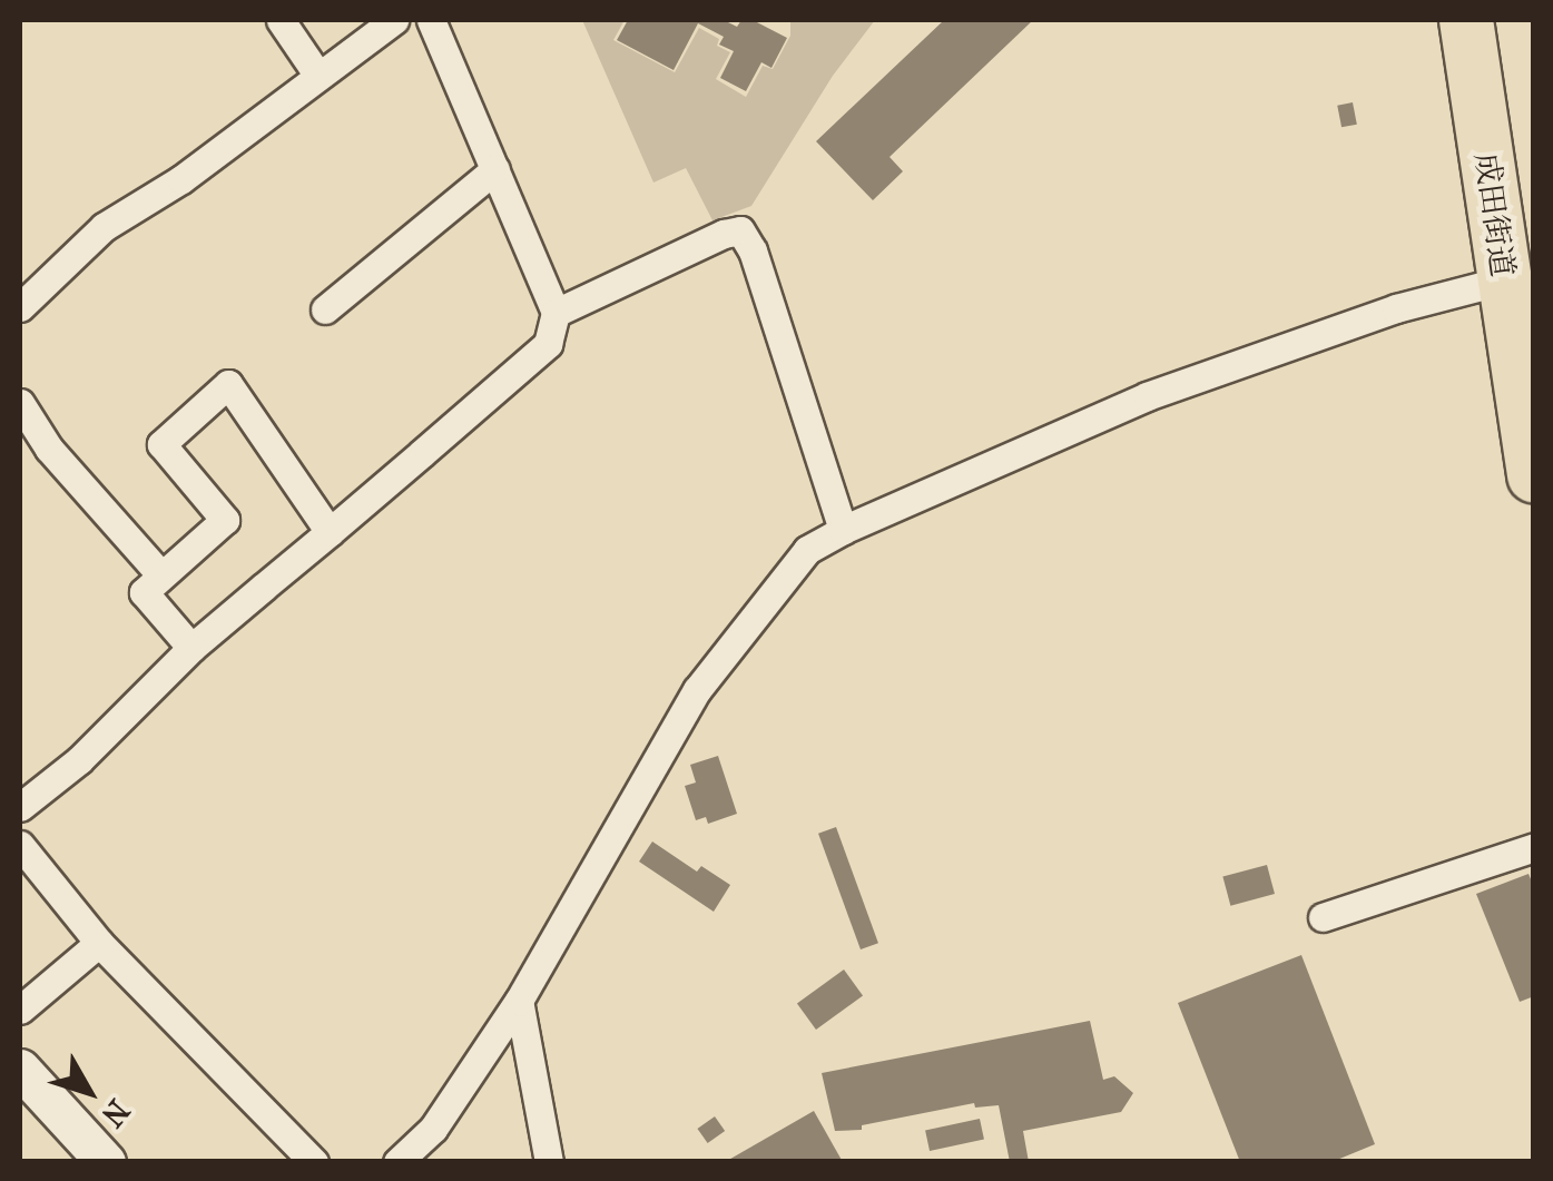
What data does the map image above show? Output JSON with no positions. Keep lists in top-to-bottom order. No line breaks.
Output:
{"streets":{"highway":["成田街道"]},"north":"bottom right"}
